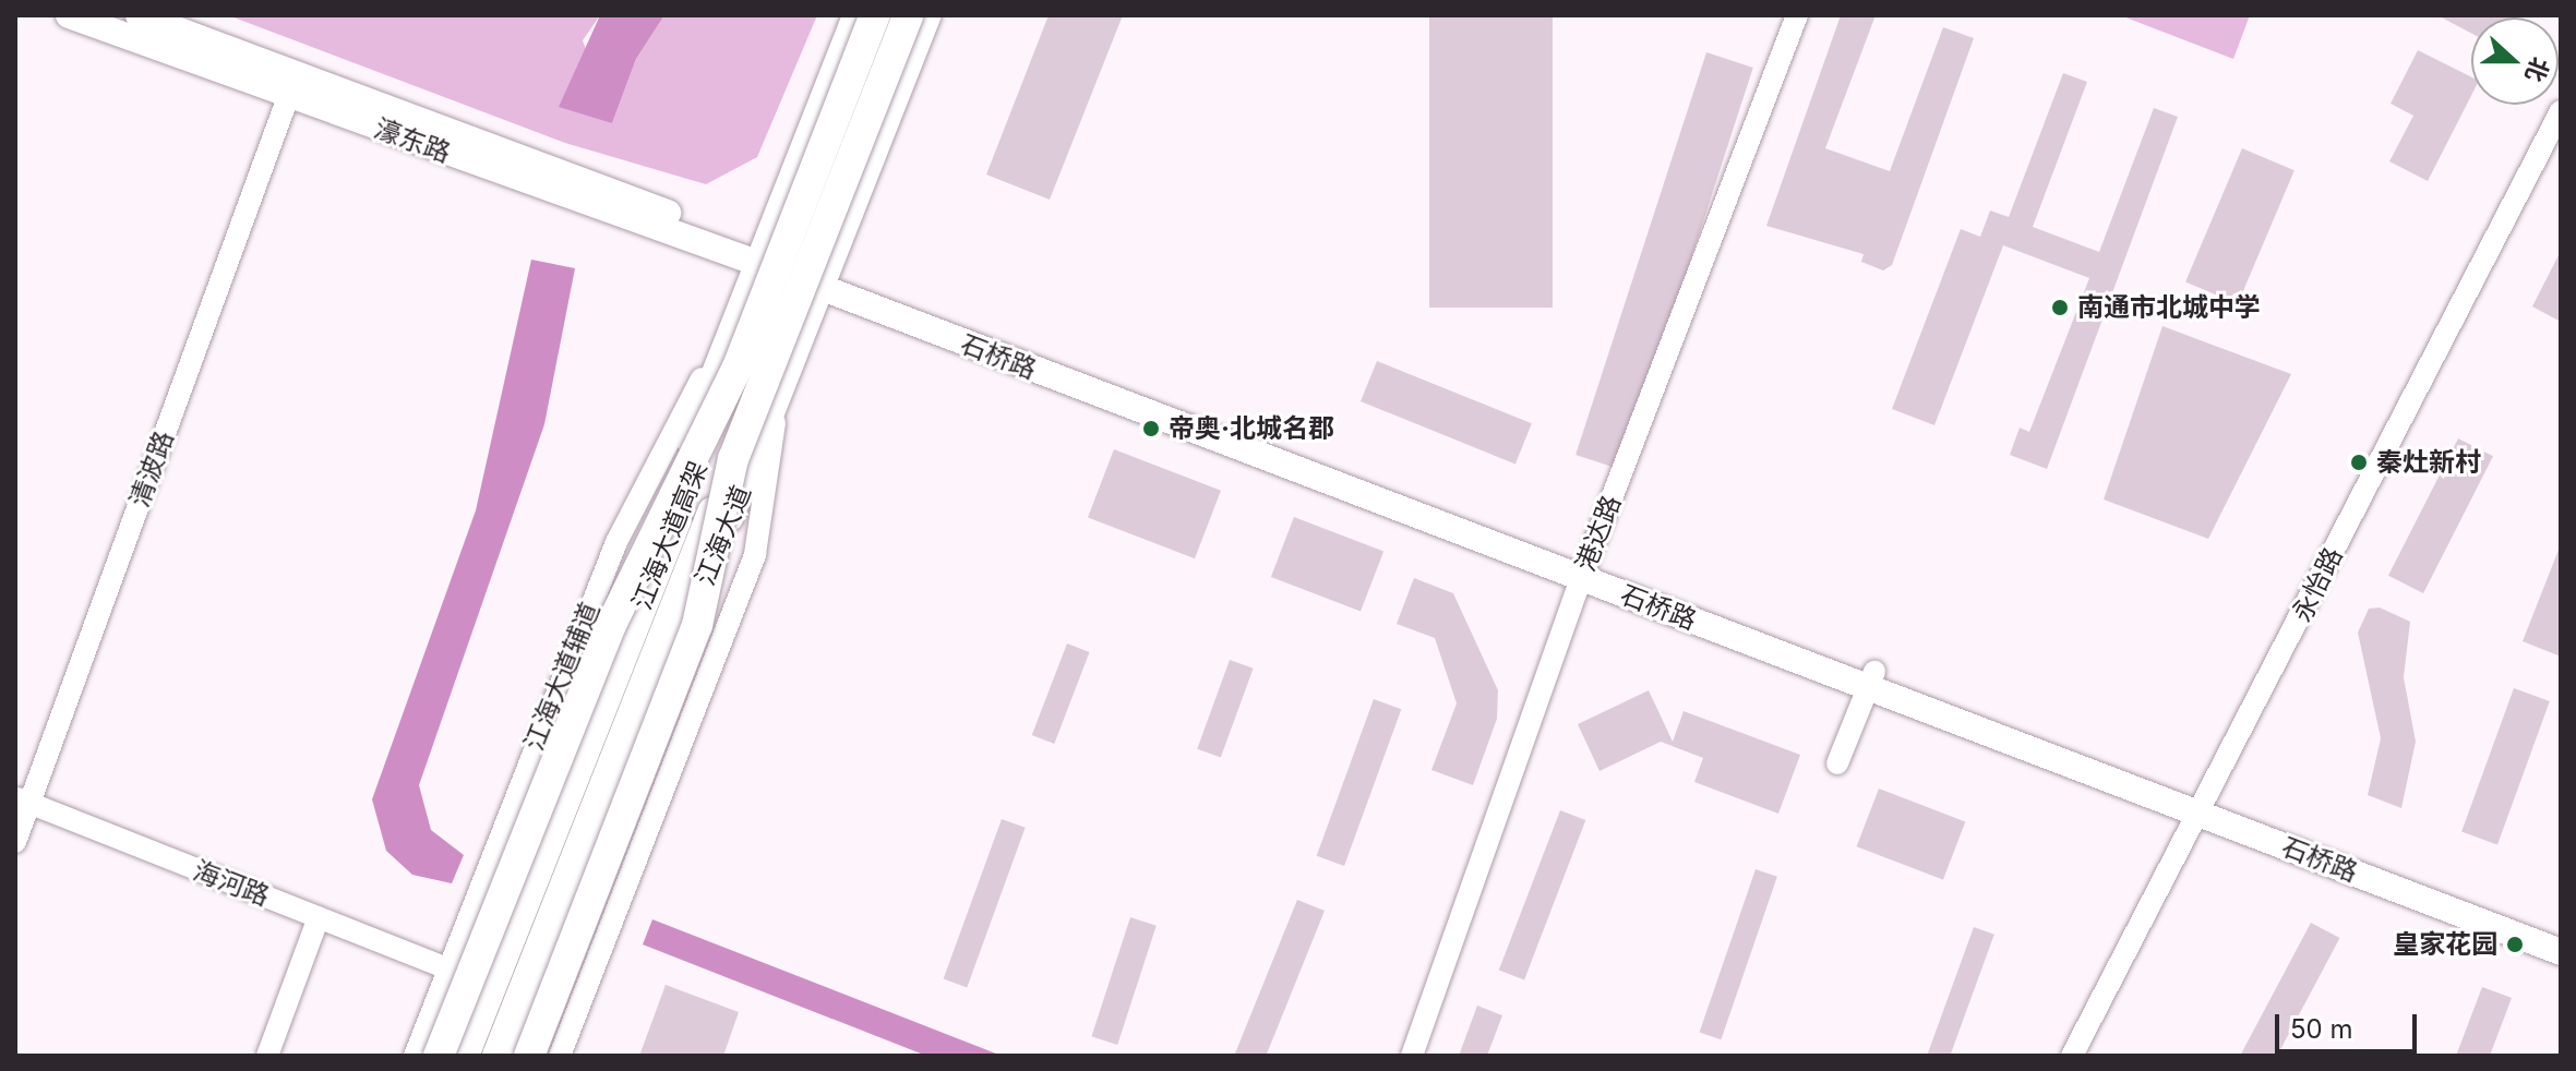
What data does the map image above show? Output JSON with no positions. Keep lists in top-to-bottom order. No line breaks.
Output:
{"streets":{"highway":["江海大道高架"],"main road":["濠东路","石桥路","江海大道"],"street":["清波路","港达路","永怡路","江海大道辅道","海河路"]},"crossings":[["濠东路","石桥路"],["濠东路","清波路"],["石桥路","港达路"],["石桥路","江海大道"],["石桥路","永怡路"],["清波路","海河路"],["江海大道辅道","海河路"]],"places":["南通市北城中学","帝奥·北城名郡","秦灶新村","皇家花园"],"scale_bar":"50 m","north":"right"}
